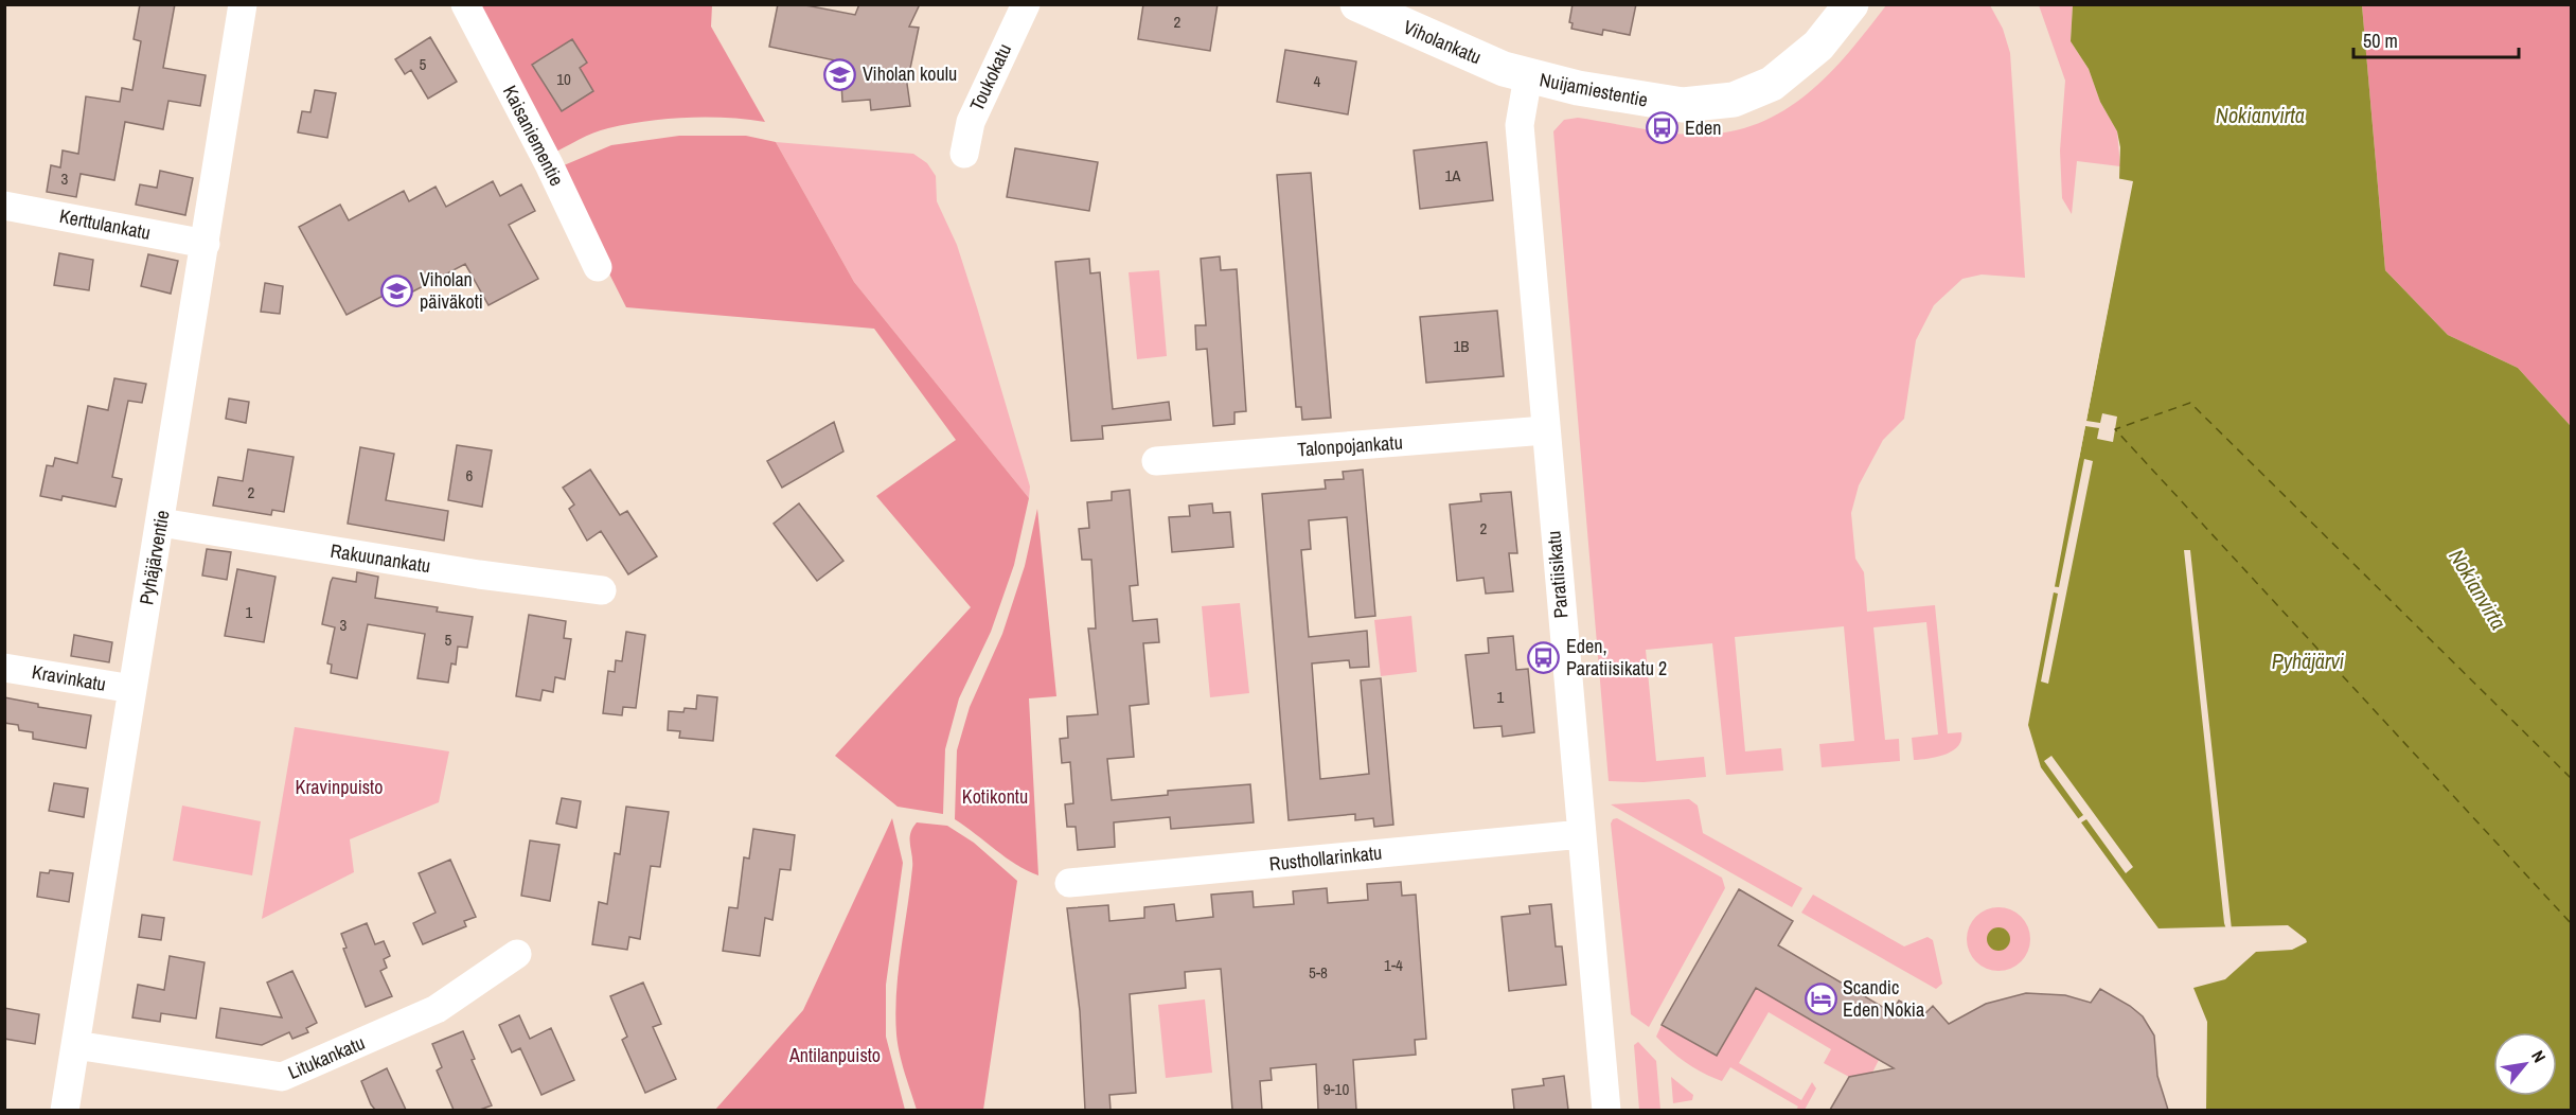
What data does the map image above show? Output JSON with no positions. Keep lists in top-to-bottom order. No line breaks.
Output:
{"streets":{"main road":["Viholankatu","Nuijamiestentie"],"street":["Toukokatu","Kaisaniementie","Kerttulankatu","Talonpojankatu","Pyhäjärventie","Rakuunankatu","Paratiisikatu","Kravinkatu","Rusthollarinkatu","Litukankatu"]},"crossings":[["Viholankatu","Nuijamiestentie"],["Viholankatu","Paratiisikatu"],["Nuijamiestentie","Paratiisikatu"],["Kerttulankatu","Pyhäjärventie"],["Talonpojankatu","Paratiisikatu"],["Pyhäjärventie","Rakuunankatu"],["Pyhäjärventie","Kravinkatu"],["Pyhäjärventie","Litukankatu"],["Paratiisikatu","Rusthollarinkatu"]],"water":["Nokianvirta","Pyhäjärvi"],"parks":["Kravinpuisto","Kotikontu","Antilanpuisto"],"places":{"school or university":["Viholan koulu","Viholan päiväkoti"],"bus stop":["Eden","Eden, Paratiisikatu 2"],"hotel":["Scandic Eden Nokia"]},"house_numbers":["2","5","10","4","1A","3","1B","6","2","2","1","3","5","1","1-4","5-8","9-10"],"scale_bar":"50 m","north":"top right"}
